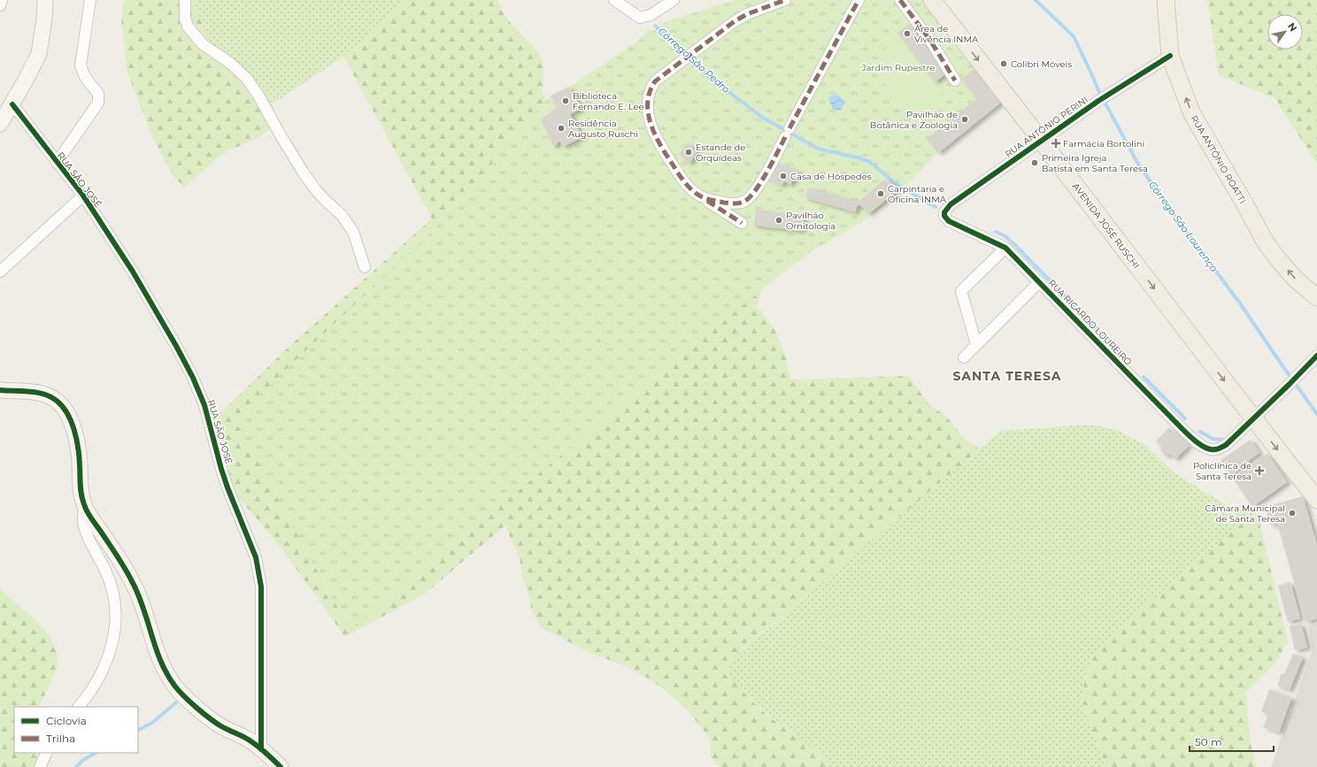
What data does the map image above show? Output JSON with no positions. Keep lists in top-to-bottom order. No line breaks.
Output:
{"streets":{"main road":["RUA ANTÔNIO ROATTI","AVENIDA JOSÉ RUSCHI"],"street":["RUA ANTÔNIO PERINI","RUA SÃO JOSÉ","RUA RICARDO LOUREIRO"]},"crossings":[["RUA ANTÔNIO PERINI","RUA ANTÔNIO ROATTI"],["RUA ANTÔNIO PERINI","AVENIDA JOSÉ RUSCHI"],["RUA ANTÔNIO PERINI","RUA RICARDO LOUREIRO"],["AVENIDA JOSÉ RUSCHI","RUA RICARDO LOUREIRO"]],"one_way":["RUA ANTÔNIO ROATTI","AVENIDA JOSÉ RUSCHI"],"districts":["SANTA TERESA"],"water":["Córrego São Pedro","Córrego São Lourenço"],"parks":["Jardim Rupestre"],"places":{"other":["Área de Vivência INMA","Colibri Móveis","Biblioteca Fernando E. Lee","Pavilhão de Botânica e Zoologia","Residência Augusto Ruschi","Estande de Orquídeas","Primeira Igreja Batista em Santa Teresa","Casa de Hóspedes","Carpintaria e Oficina INMA","Pavilhão Ornitologia","Câmara Municipal de Santa Teresa"],"health":["Farmácia Bortolini","Policlínica de Santa Teresa"]},"legend":["Ciclovia","Trilha"],"scale_bar":"50 m","north":"top right"}
